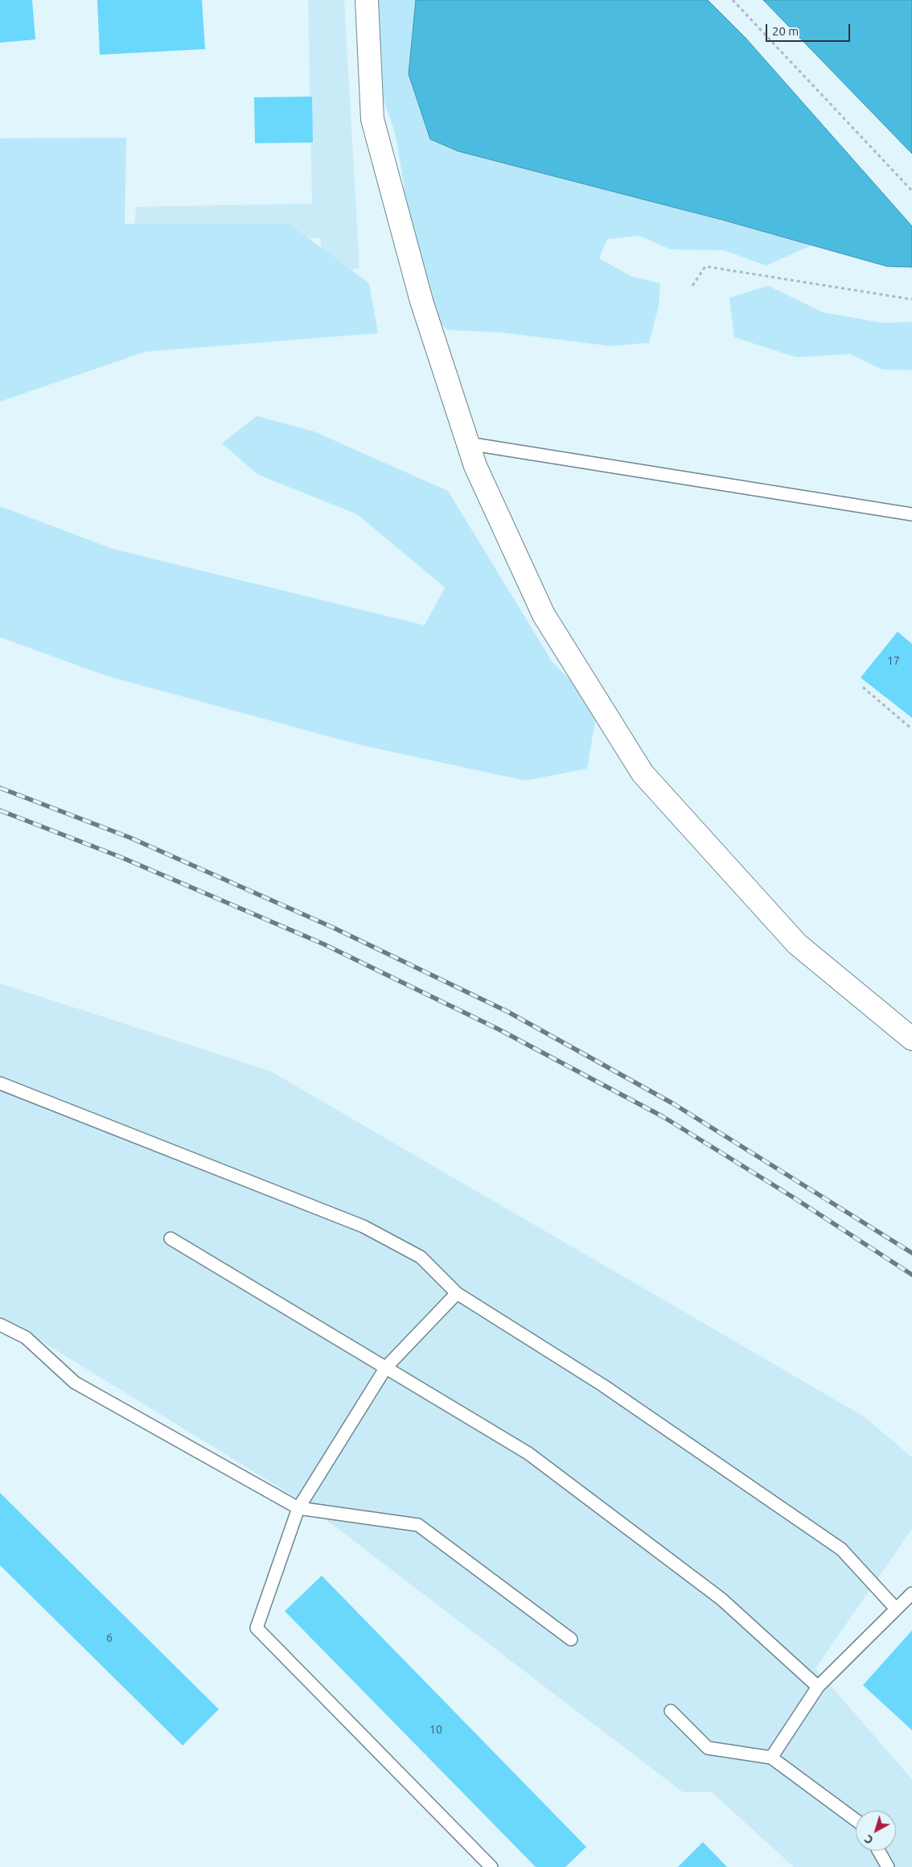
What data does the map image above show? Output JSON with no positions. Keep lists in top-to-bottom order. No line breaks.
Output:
{"house_numbers":["17","6","10"],"scale_bar":"20 m","north":"bottom left"}
